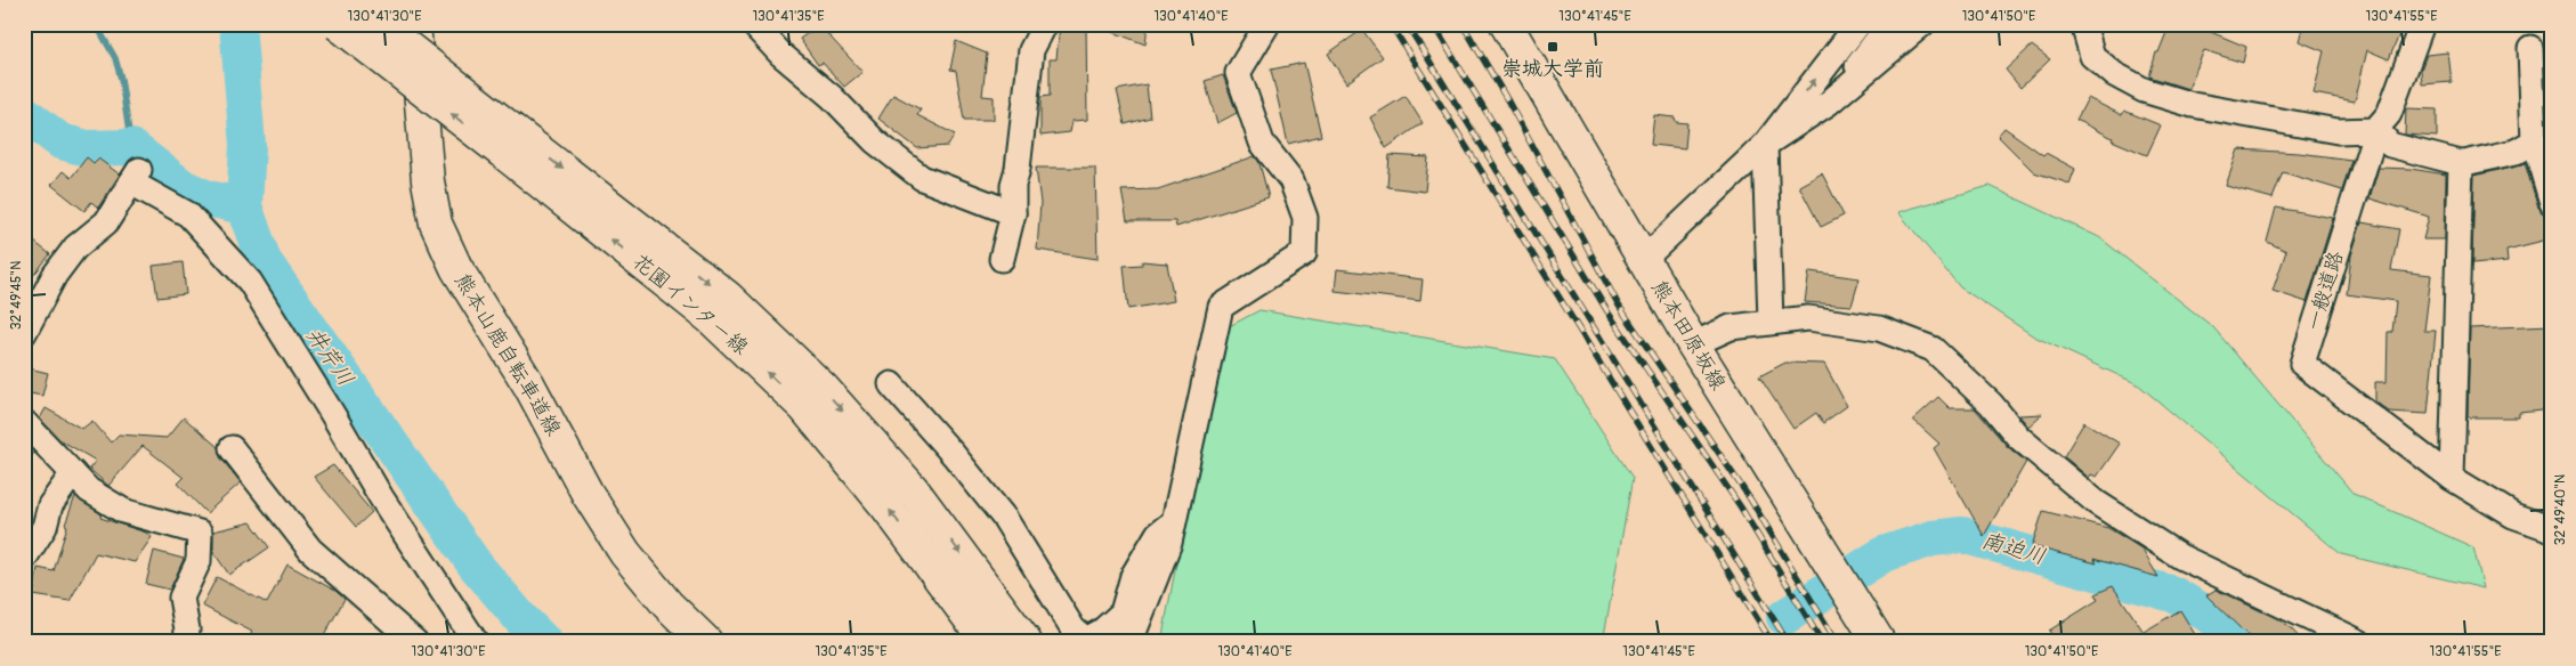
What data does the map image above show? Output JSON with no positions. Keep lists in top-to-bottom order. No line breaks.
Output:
{"streets":{"main road":["花園インター線","熊本田原坂線","熊本山鹿自転車道線"],"street":["一般道路"]},"water":["井芹川","南迫川"],"places":{"transit":["崇城大学前"]},"coordinates":["130°41'30\"E","130°41'35\"E","130°41'40\"E","130°41'45\"E","130°41'50\"E","130°41'55\"E","32°49'45\"N","32°49'40\"N"]}
